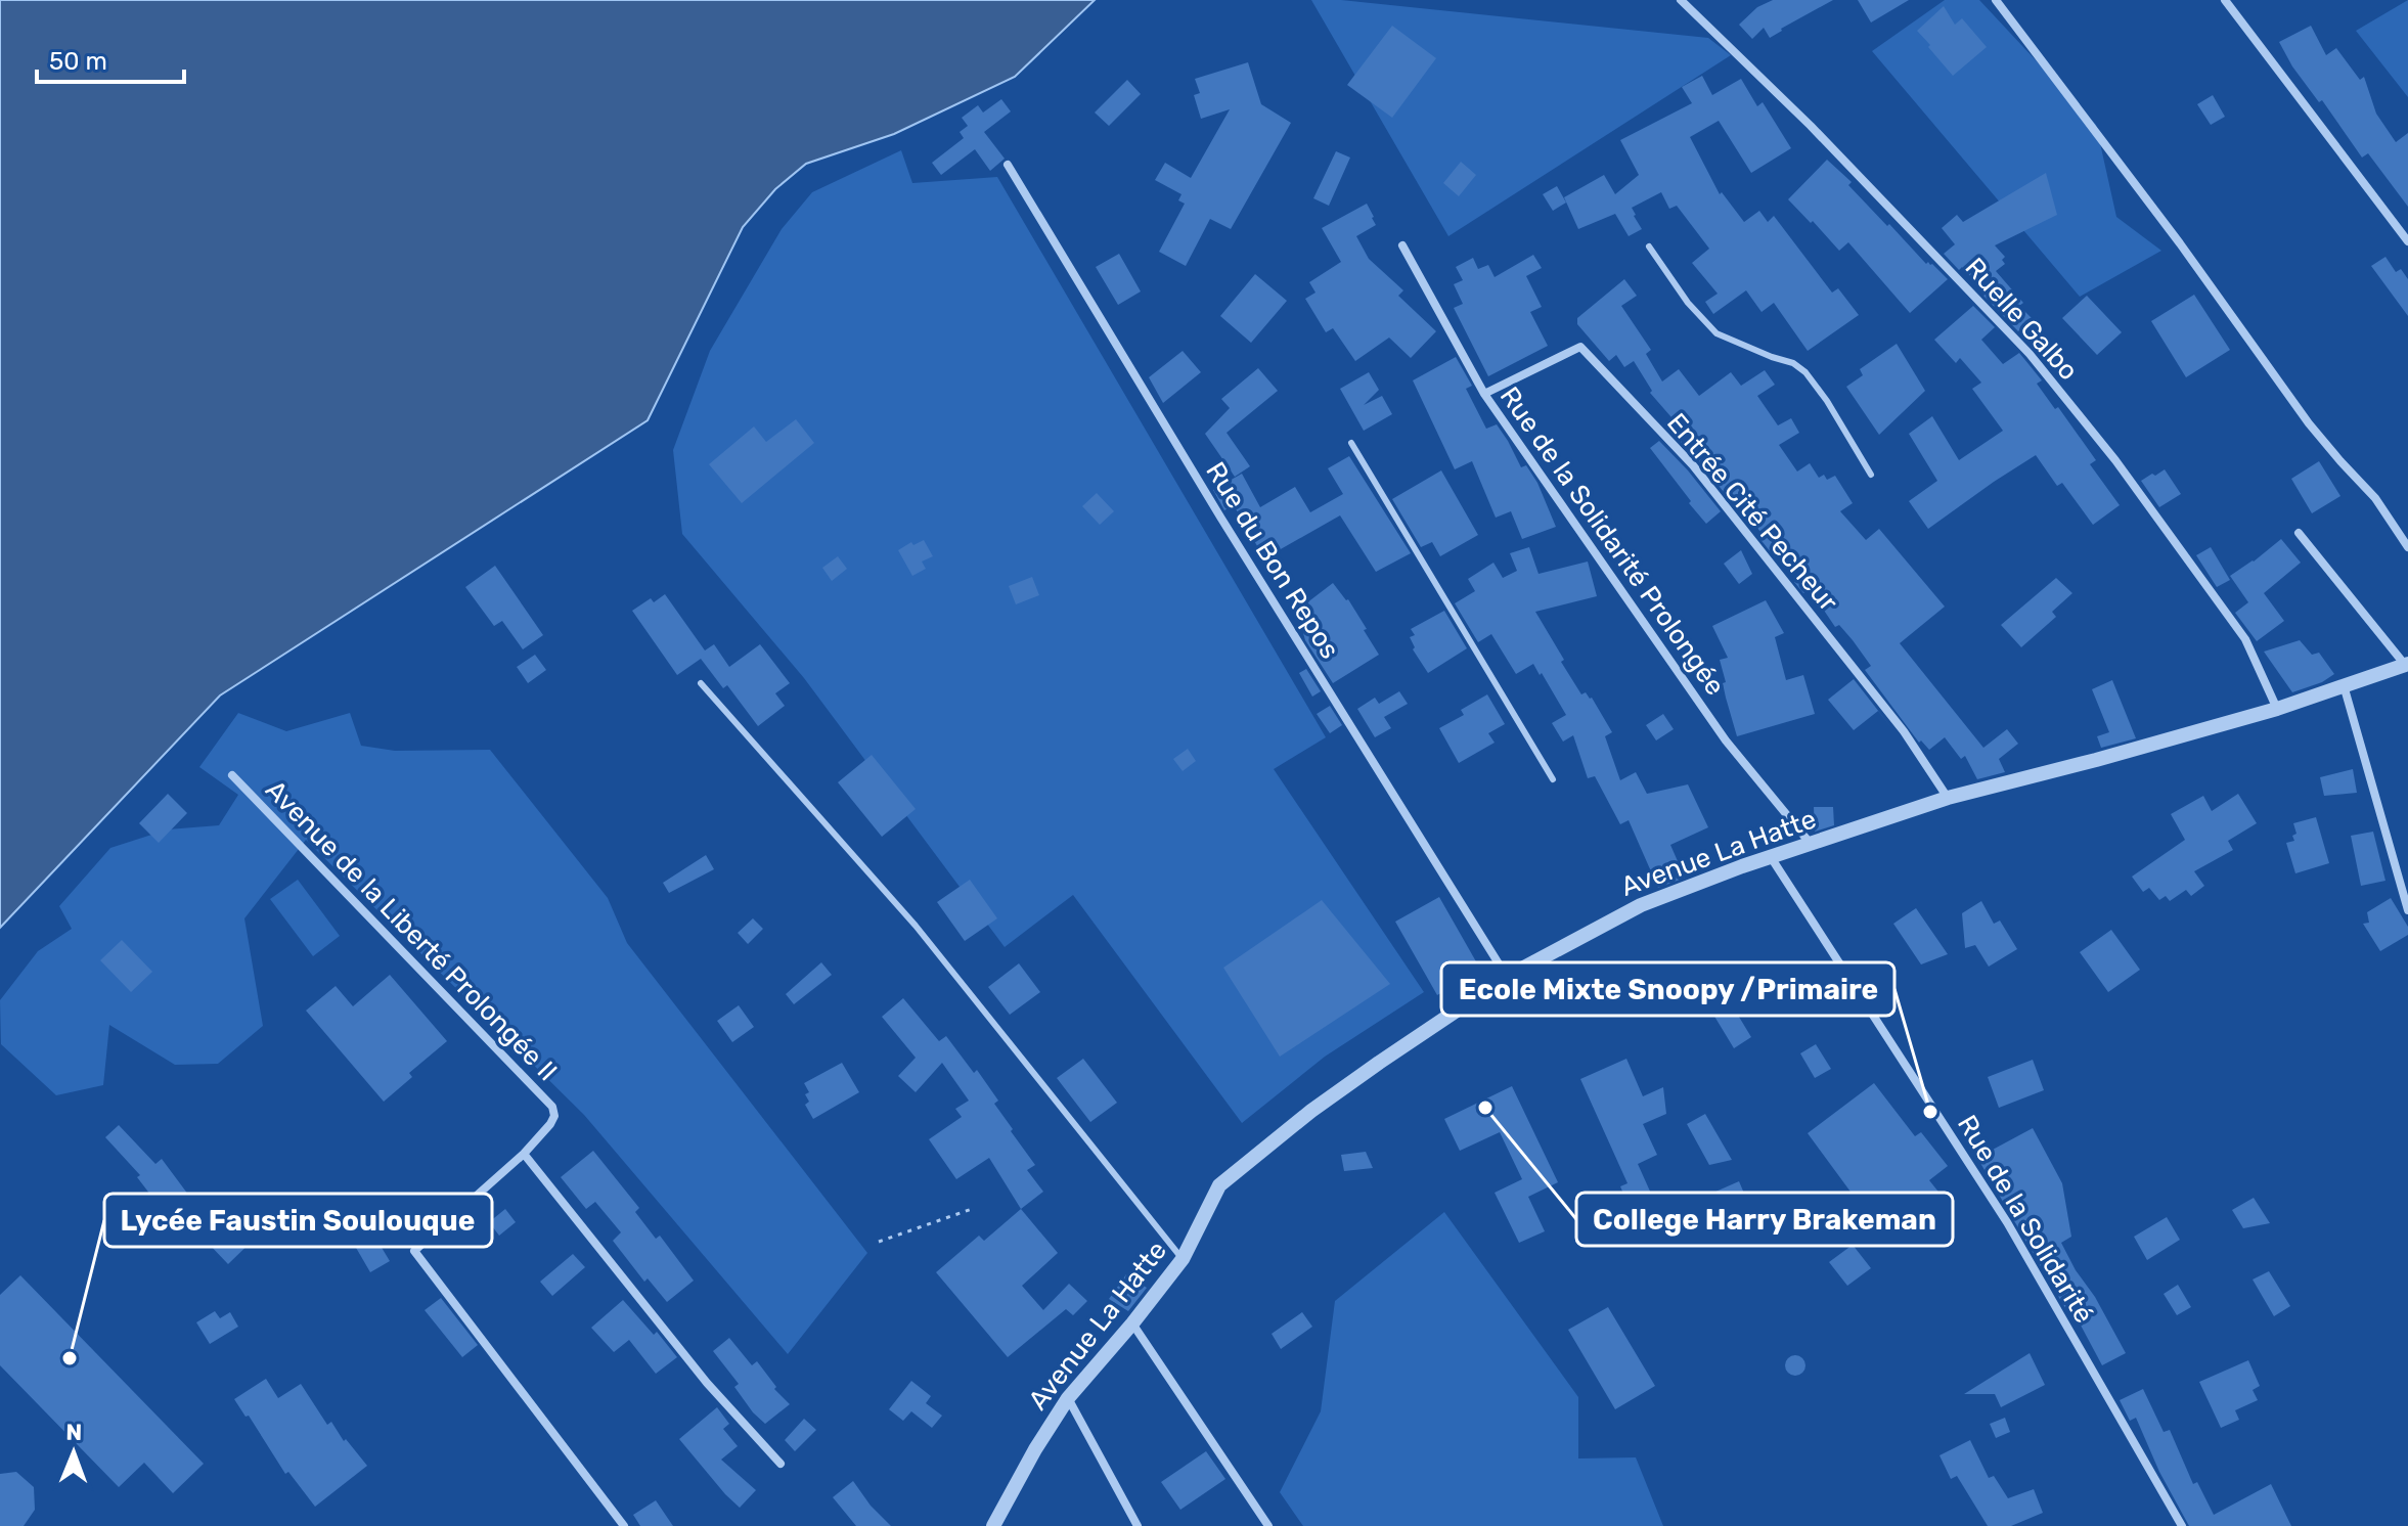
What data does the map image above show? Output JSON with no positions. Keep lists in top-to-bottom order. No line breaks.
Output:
{"streets":{"street":["Ruelle Galbo","Entrée Cité Pecheur","Rue de la Solidarité Prolongée","Rue du Bon Repos","Avenue La Hatte","Avenue de la Liberté Prolongée II","Rue de la Solidarité"]},"crossings":[["Ruelle Galbo","Avenue La Hatte"],["Entrée Cité Pecheur","Rue de la Solidarité Prolongée"],["Entrée Cité Pecheur","Avenue La Hatte"],["Rue de la Solidarité Prolongée","Avenue La Hatte"],["Rue du Bon Repos","Avenue La Hatte"],["Avenue La Hatte","Rue de la Solidarité"]],"places":["College Harry Brakeman","Ecole Mixte Snoopy /Primaire","Lycée Faustin Soulouque"],"scale_bar":"50 m","north":"top"}
